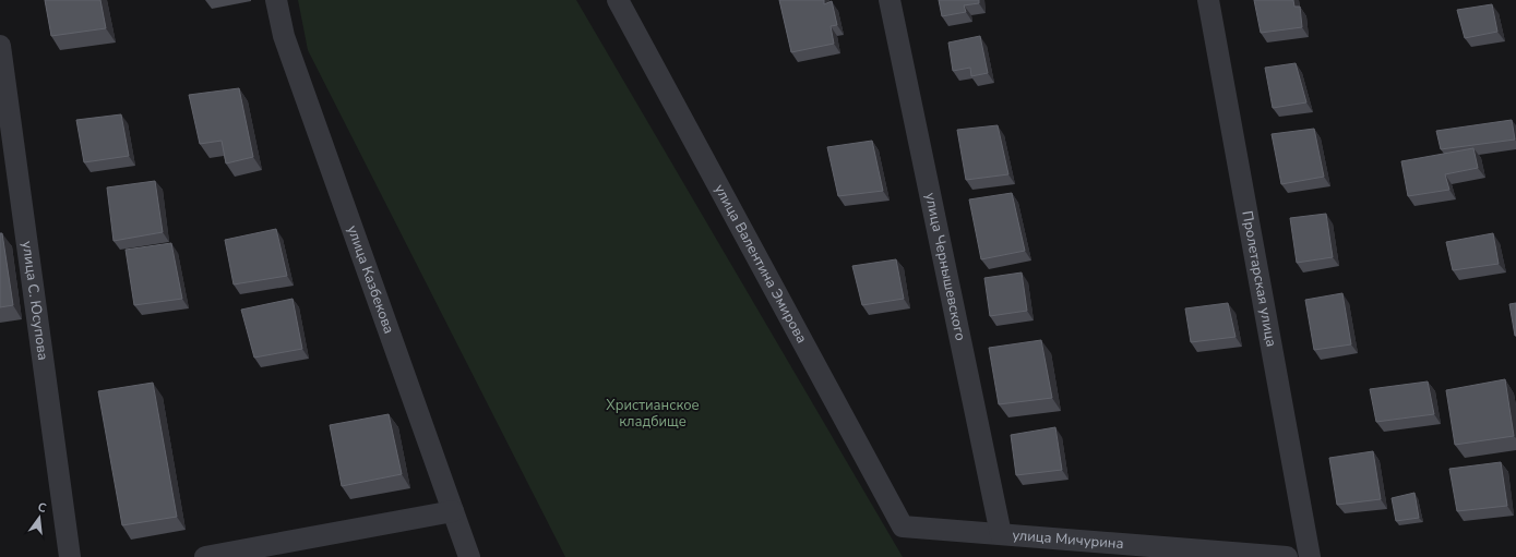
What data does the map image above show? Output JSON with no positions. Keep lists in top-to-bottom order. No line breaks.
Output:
{"streets":{"street":["улица Валентина Эмирова","улица Чернышевского","улица Казбекова","Пролетарская улица","улица С. Юсупова","улица Мичурина"]},"crossings":[["улица Валентина Эмирова","улица Мичурина"],["улица Чернышевского","улица Мичурина"]],"parks":["Христианское кладбище"],"north":"top"}
